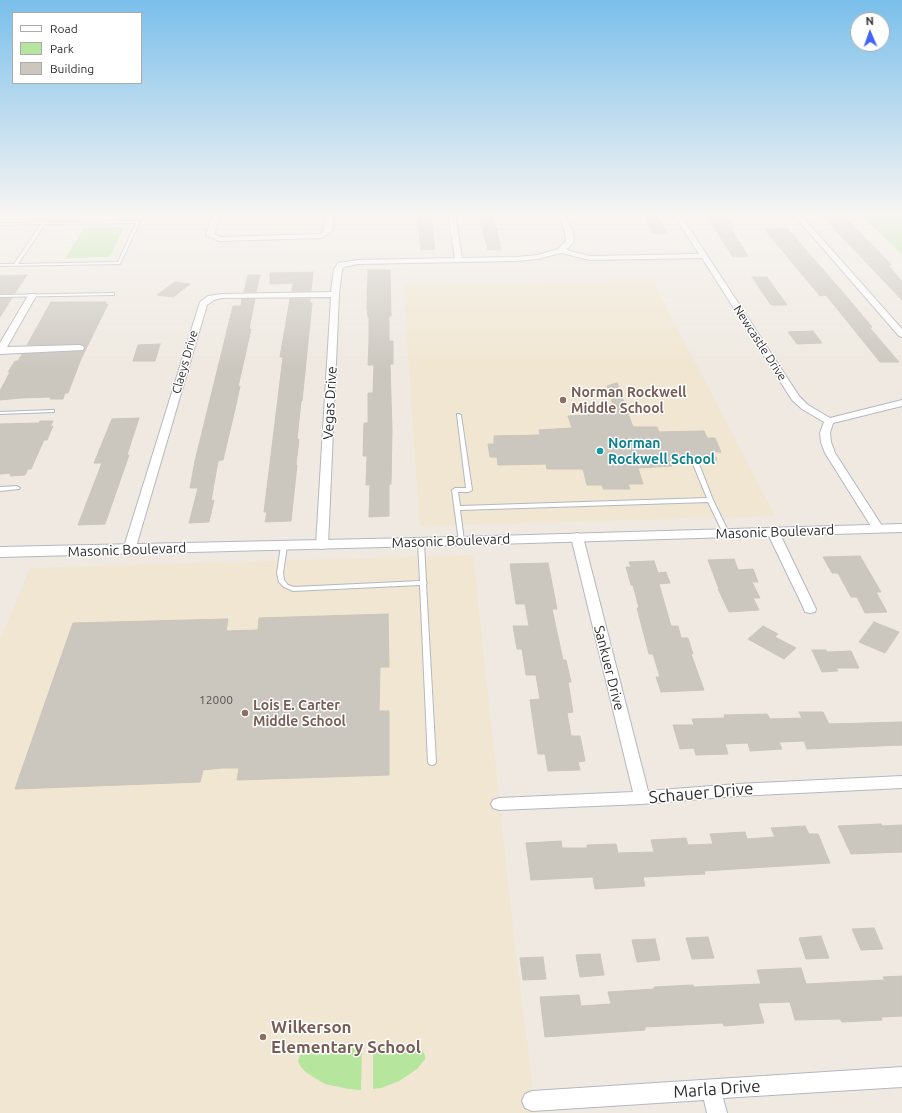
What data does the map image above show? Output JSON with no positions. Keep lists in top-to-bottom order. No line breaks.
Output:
{"streets":{"street":["Newcastle Drive","Claeys Drive","Vegas Drive","Masonic Boulevard","Sankuer Drive","Schauer Drive","Marla Drive"]},"crossings":[["Claeys Drive","Vegas Drive"],["Claeys Drive","Masonic Boulevard"],["Vegas Drive","Masonic Boulevard"],["Masonic Boulevard","Sankuer Drive"],["Sankuer Drive","Schauer Drive"]],"places":["Norman Rockwell Middle School","Norman Rockwell School","Lois E. Carter Middle School","Wilkerson Elementary School"],"house_numbers":["12000"],"legend":["Road","Park","Building"],"north":"top"}
